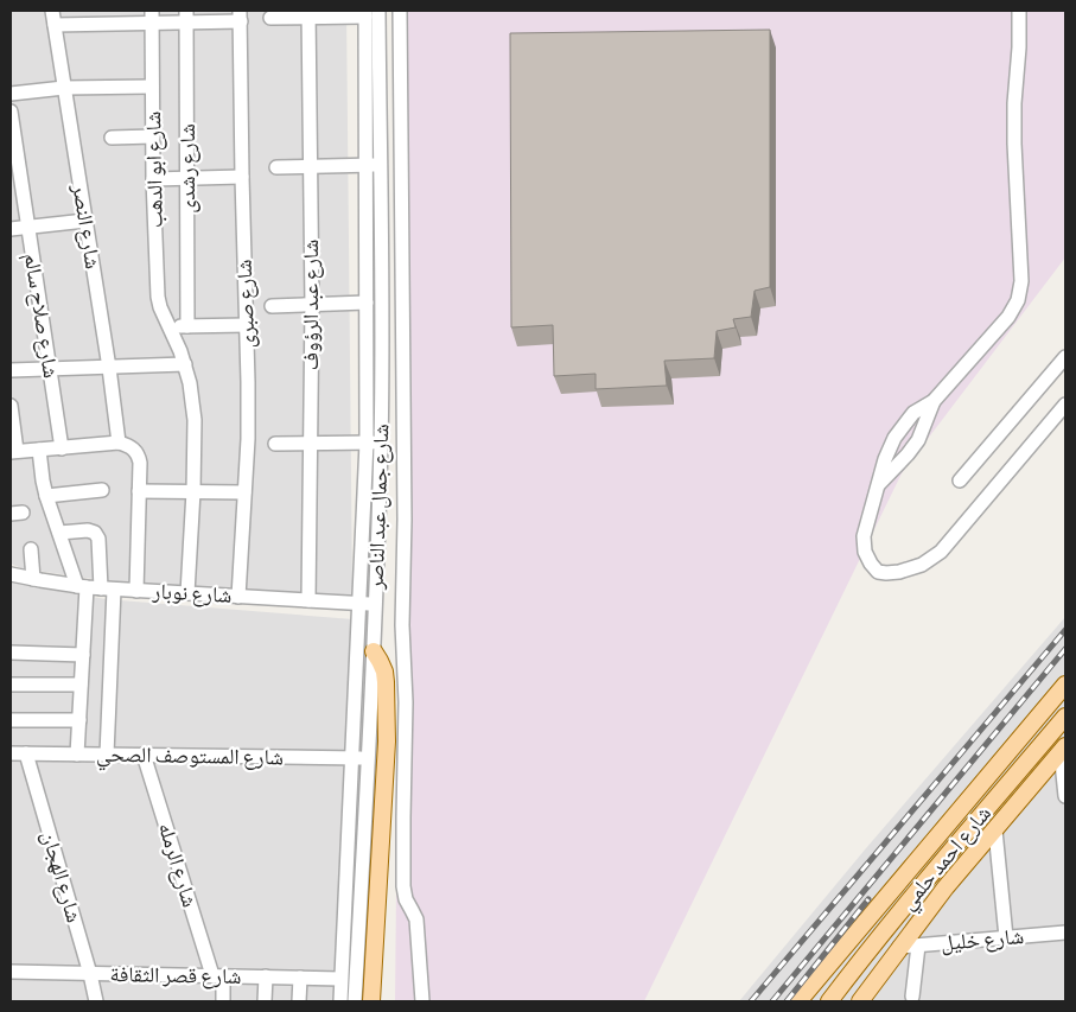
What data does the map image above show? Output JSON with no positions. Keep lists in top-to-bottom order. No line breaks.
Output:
{"streets":{"main road":["شارع احمد حلمي"],"street":["شارع رشدى","شارع ابو الدهب","شارع النصر","شارع صبرى","شارع عبد الرؤوف","شارع صلاح سالم","شارع جمال عبد الناصر","شارع نوبار","شارع المستوصف الصحي","شارع الرمله","شارع الهجان","شارع خليل","شارع قصر الثقافة"]},"crossings":[["شارع ابو الدهب","شارع نوبار"],["شارع صبرى","شارع نوبار"],["شارع عبد الرؤوف","شارع نوبار"],["شارع جمال عبد الناصر","شارع نوبار"],["شارع جمال عبد الناصر","شارع المستوصف الصحي"],["شارع جمال عبد الناصر","شارع قصر الثقافة"],["شارع المستوصف الصحي","شارع الرمله"],["شارع المستوصف الصحي","شارع الهجان"],["شارع احمد حلمي","شارع خليل"],["شارع الرمله","شارع قصر الثقافة"],["شارع الهجان","شارع قصر الثقافة"]]}
